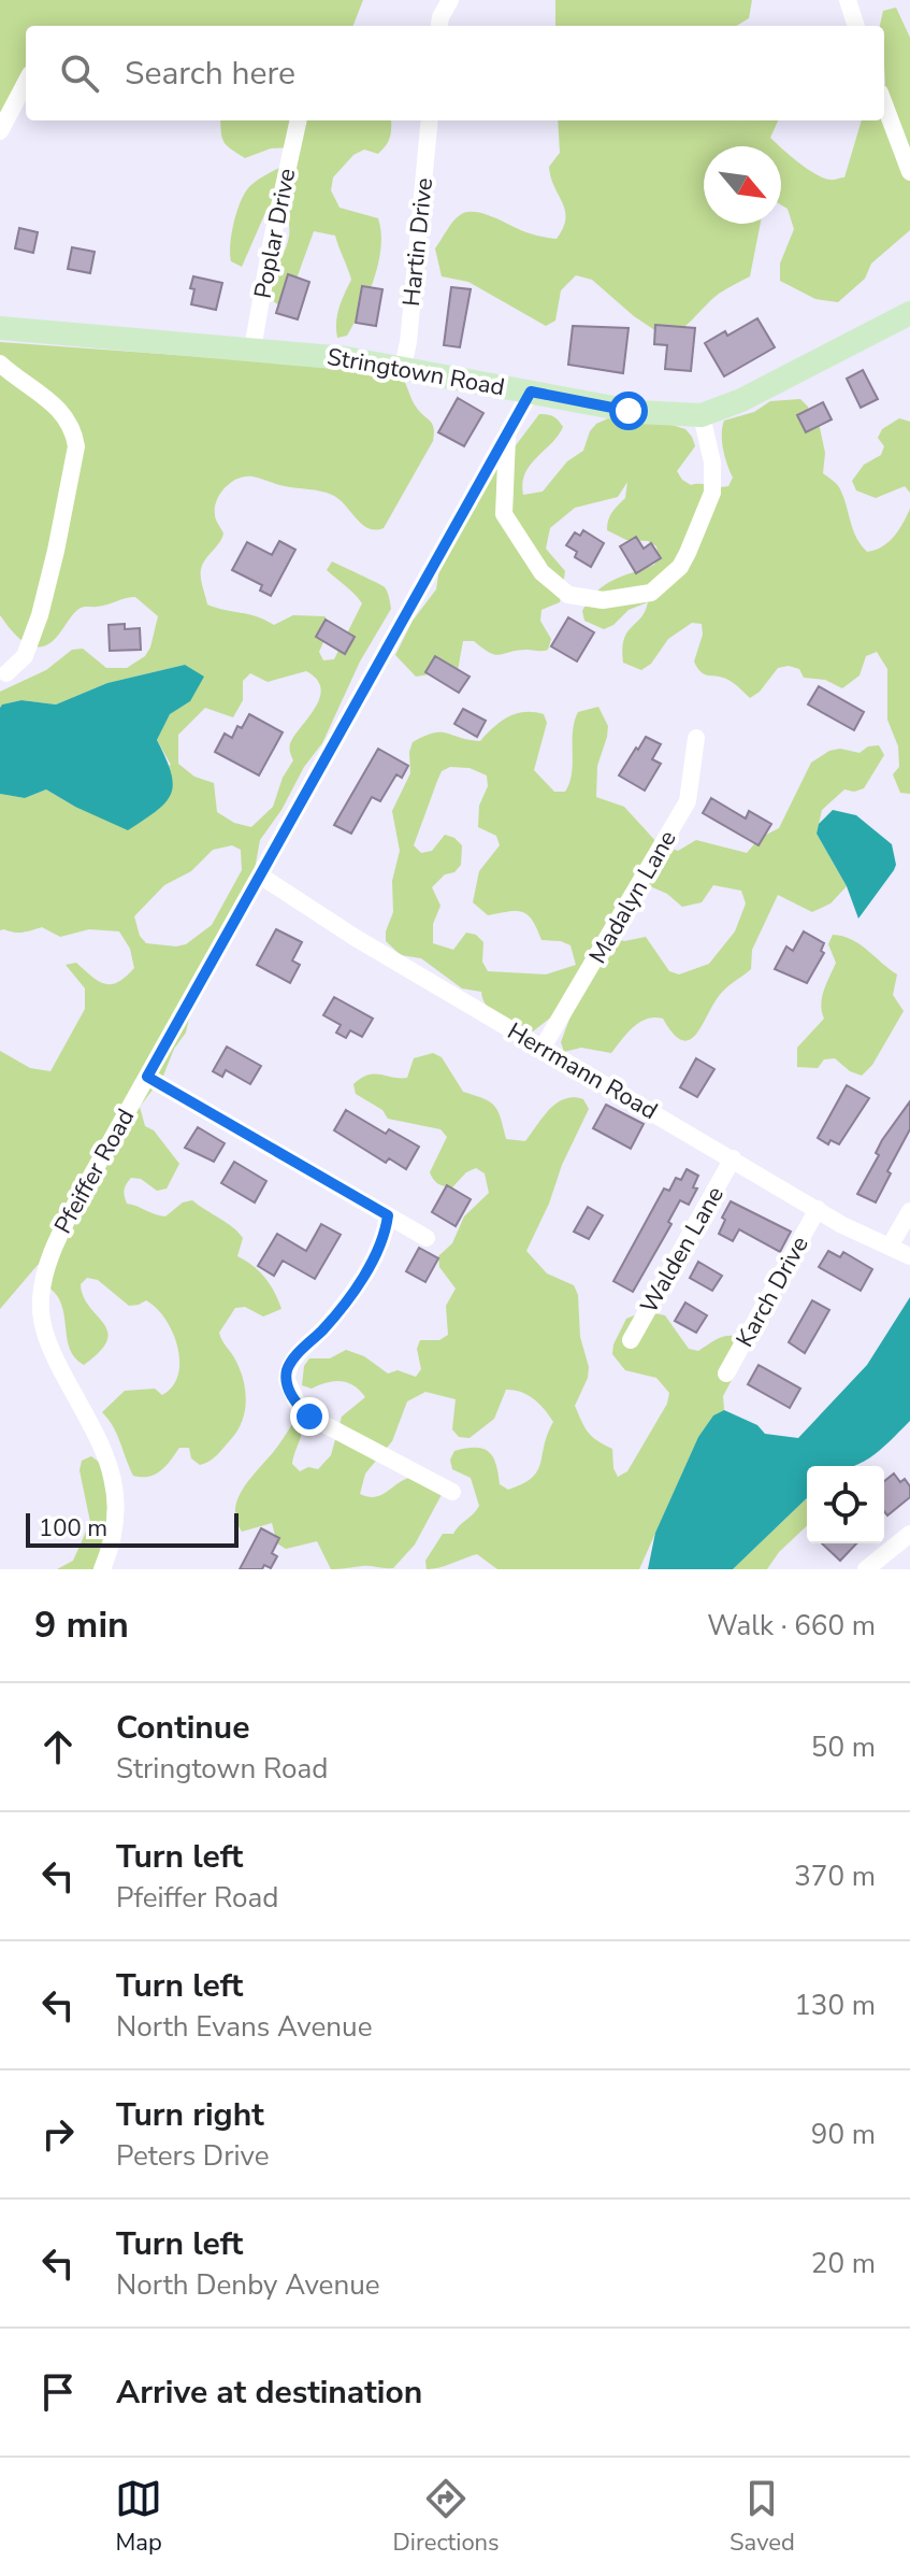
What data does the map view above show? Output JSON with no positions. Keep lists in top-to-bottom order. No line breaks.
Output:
{"streets":{"main road":["Stringtown Road"],"street":["Poplar Drive","Hartin Drive","Madalyn Lane","Herrmann Road","Pfeiffer Road","Walden Lane","Karch Drive"]},"crossings":[["Poplar Drive","Stringtown Road"],["Hartin Drive","Stringtown Road"],["Stringtown Road","Pfeiffer Road"],["Madalyn Lane","Herrmann Road"],["Herrmann Road","Pfeiffer Road"],["Herrmann Road","Walden Lane"],["Herrmann Road","Karch Drive"]],"scale_bar":"100 m","north":"bottom right","page":{"search":"Search here","scale":"100 m","heading":["9 min","Walk · 660 m"],"list":[["Continue","Stringtown Road","50 m"],["Turn left","Pfeiffer Road","370 m"],["Turn left","North Evans Avenue","130 m"],["Turn right","Peters Drive","90 m"],["Turn left","North Denby Avenue","20 m"],"Arrive at destination"],"nav":["Map","Directions","Saved"]}}
